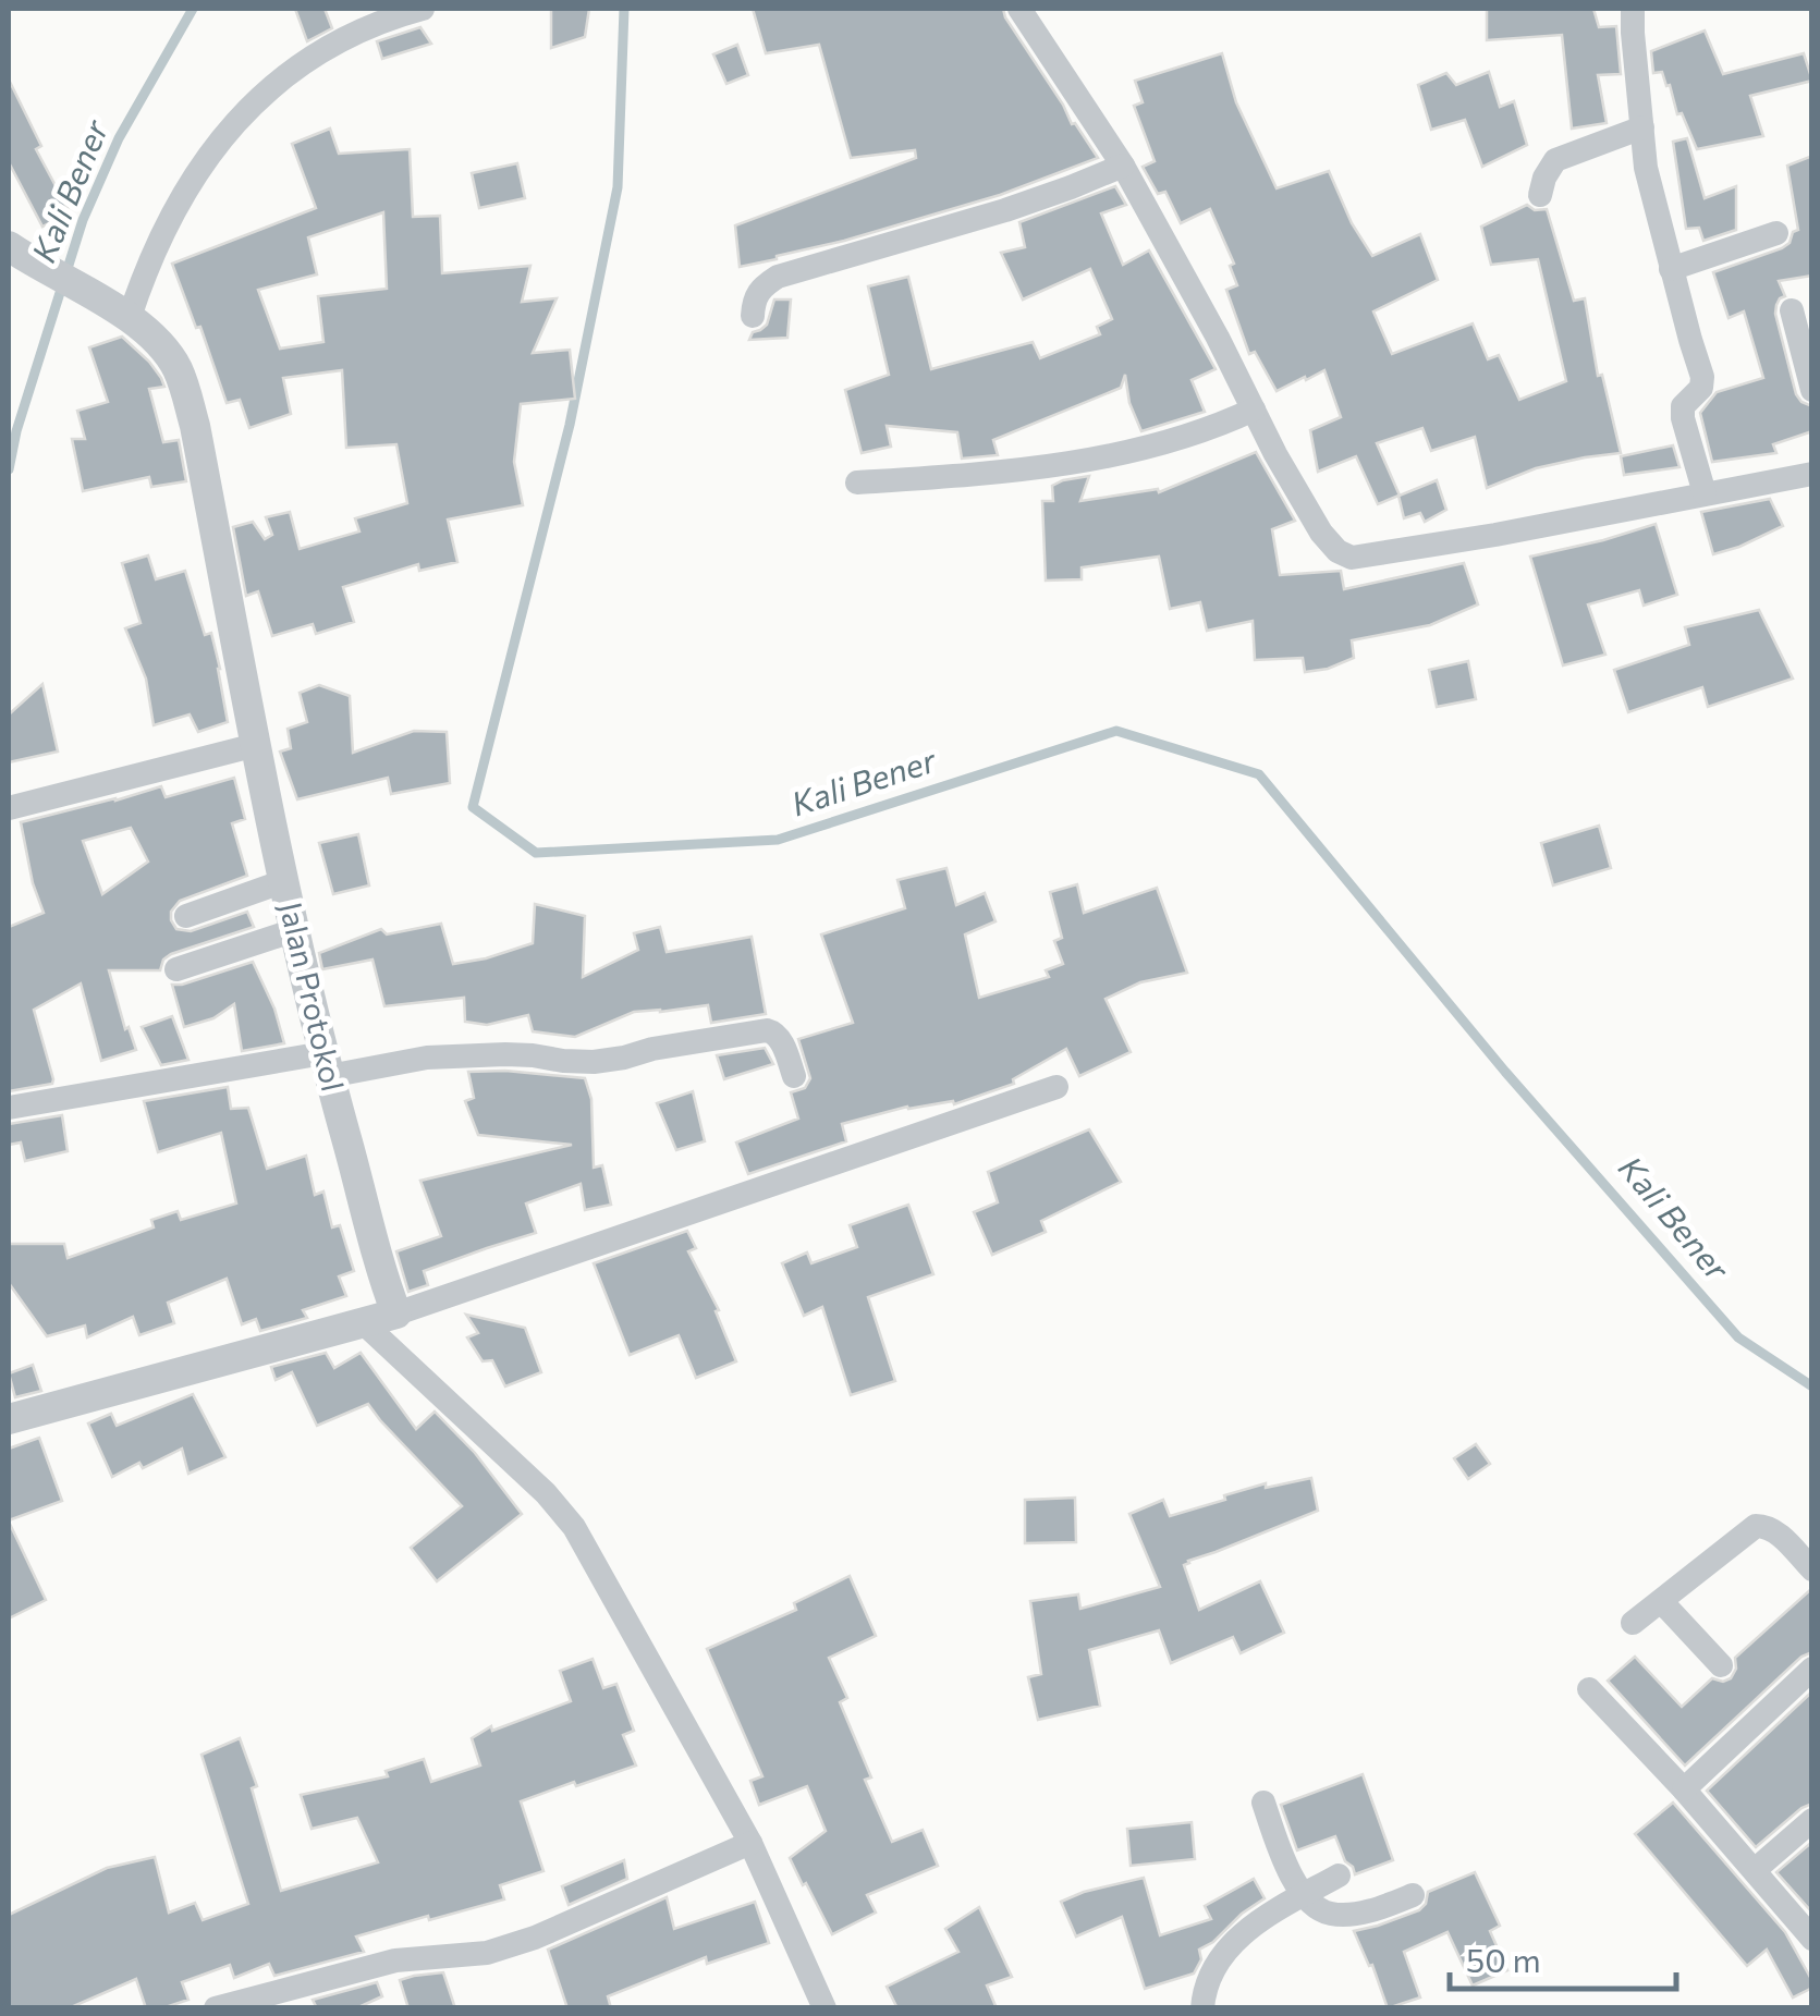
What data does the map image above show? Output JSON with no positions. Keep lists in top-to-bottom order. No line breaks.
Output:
{"streets":{"street":["Jalan Protokol"]},"water":["Kali Bener"],"scale_bar":"50 m"}
